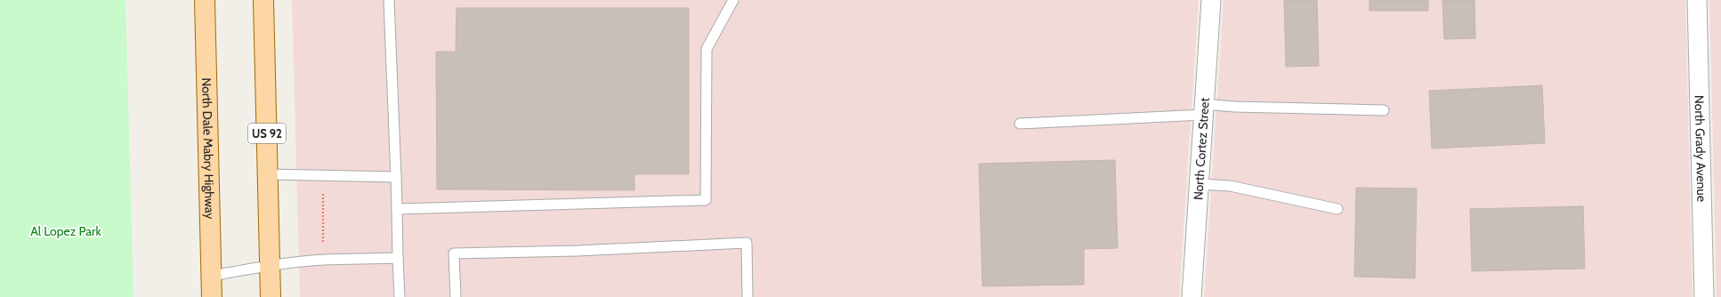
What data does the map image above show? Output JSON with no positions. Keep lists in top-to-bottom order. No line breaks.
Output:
{"streets":{"main road":["US 92","North Dale Mabry Highway"],"street":["North Cortez Street","North Grady Avenue"]},"parks":["Al Lopez Park"]}
